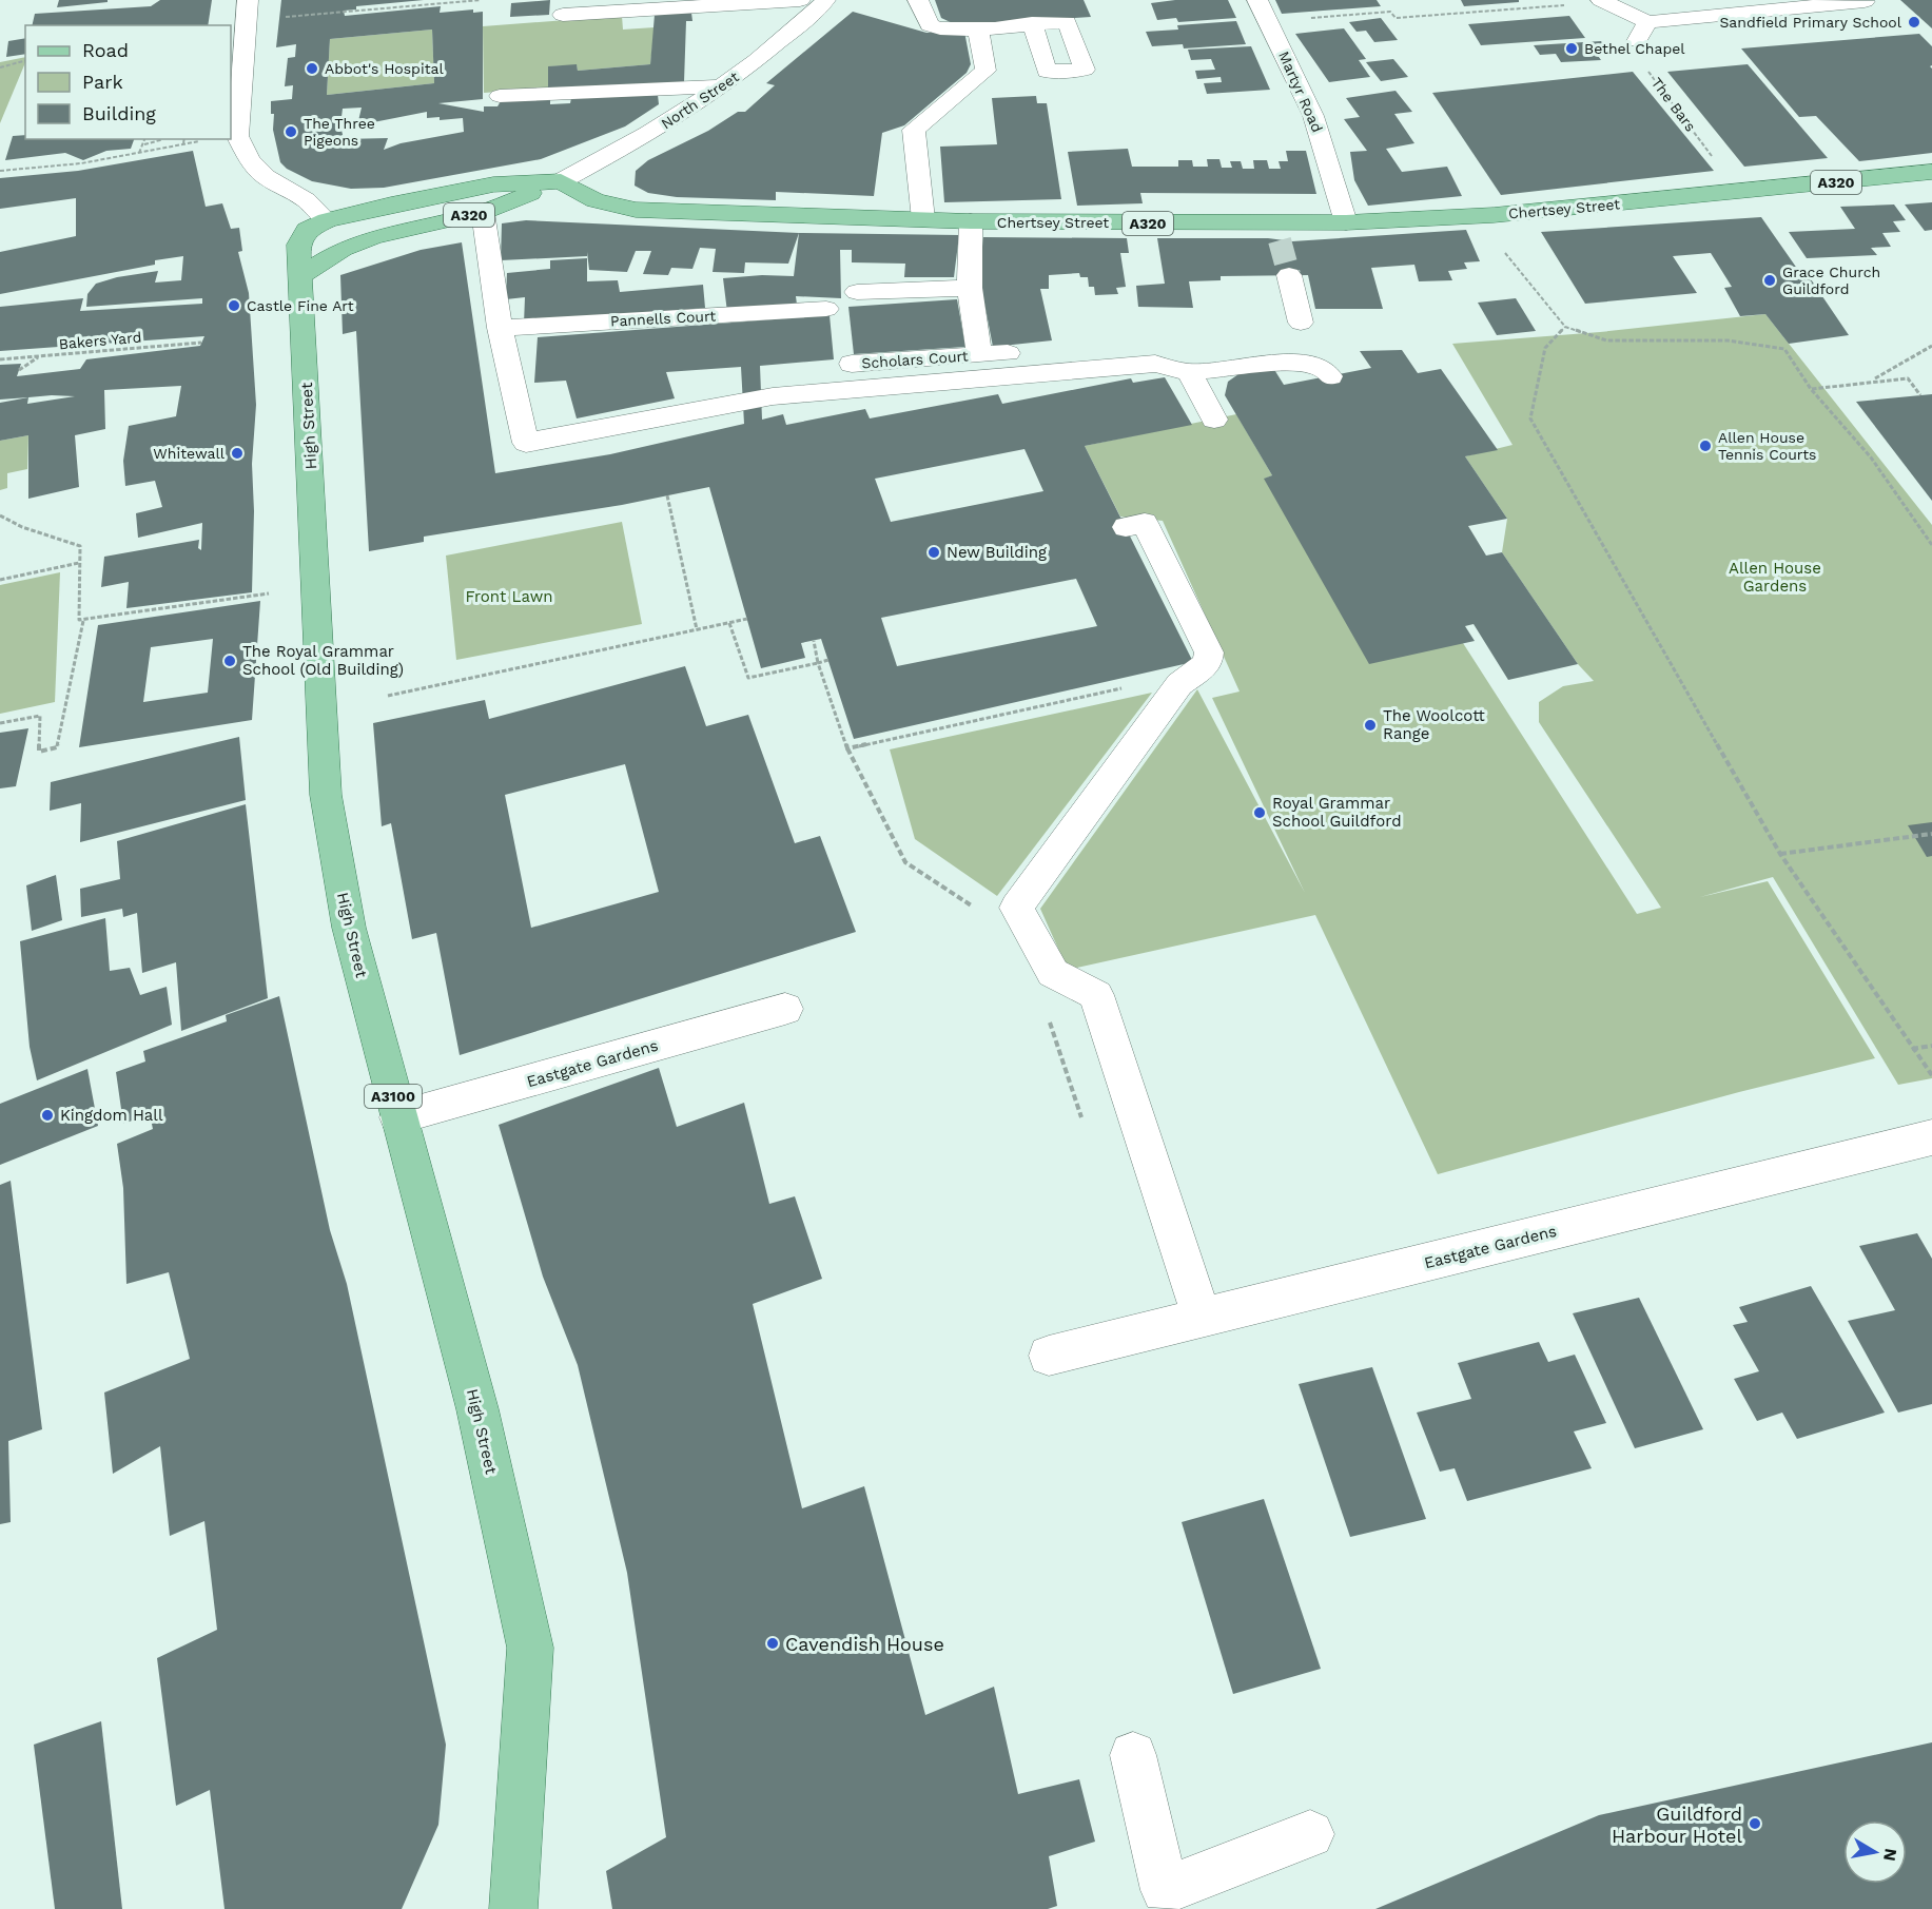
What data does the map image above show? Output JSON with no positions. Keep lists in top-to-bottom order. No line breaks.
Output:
{"streets":{"main road":["North Street","A320","Chertsey Street","High Street","A3100"],"street":["Martyr Road","Pannells Court","Scholars Court","Eastgate Gardens"],"path":["The Bars","Bakers Yard"]},"crossings":[["Martyr Road","Chertsey Street"],["North Street","Chertsey Street"],["North Street","High Street"],["The Bars","A320"],["The Bars","Chertsey Street"],["A320","Chertsey Street"],["Chertsey Street","Scholars Court"],["High Street","Eastgate Gardens"]],"parks":["Allen House Gardens","Front Lawn"],"places":["Sandfield Primary School","Bethel Chapel","Abbot's Hospital","The Three Pigeons","Grace Church Guildford","Castle Fine Art","Allen House Tennis Courts","Whitewall","New Building","The Royal Grammar School (Old Building)","The Woolcott Range","Royal Grammar School Guildford","Kingdom Hall","Cavendish House","Guildford Harbour Hotel"],"legend":["Road","Park","Building"],"north":"right"}
